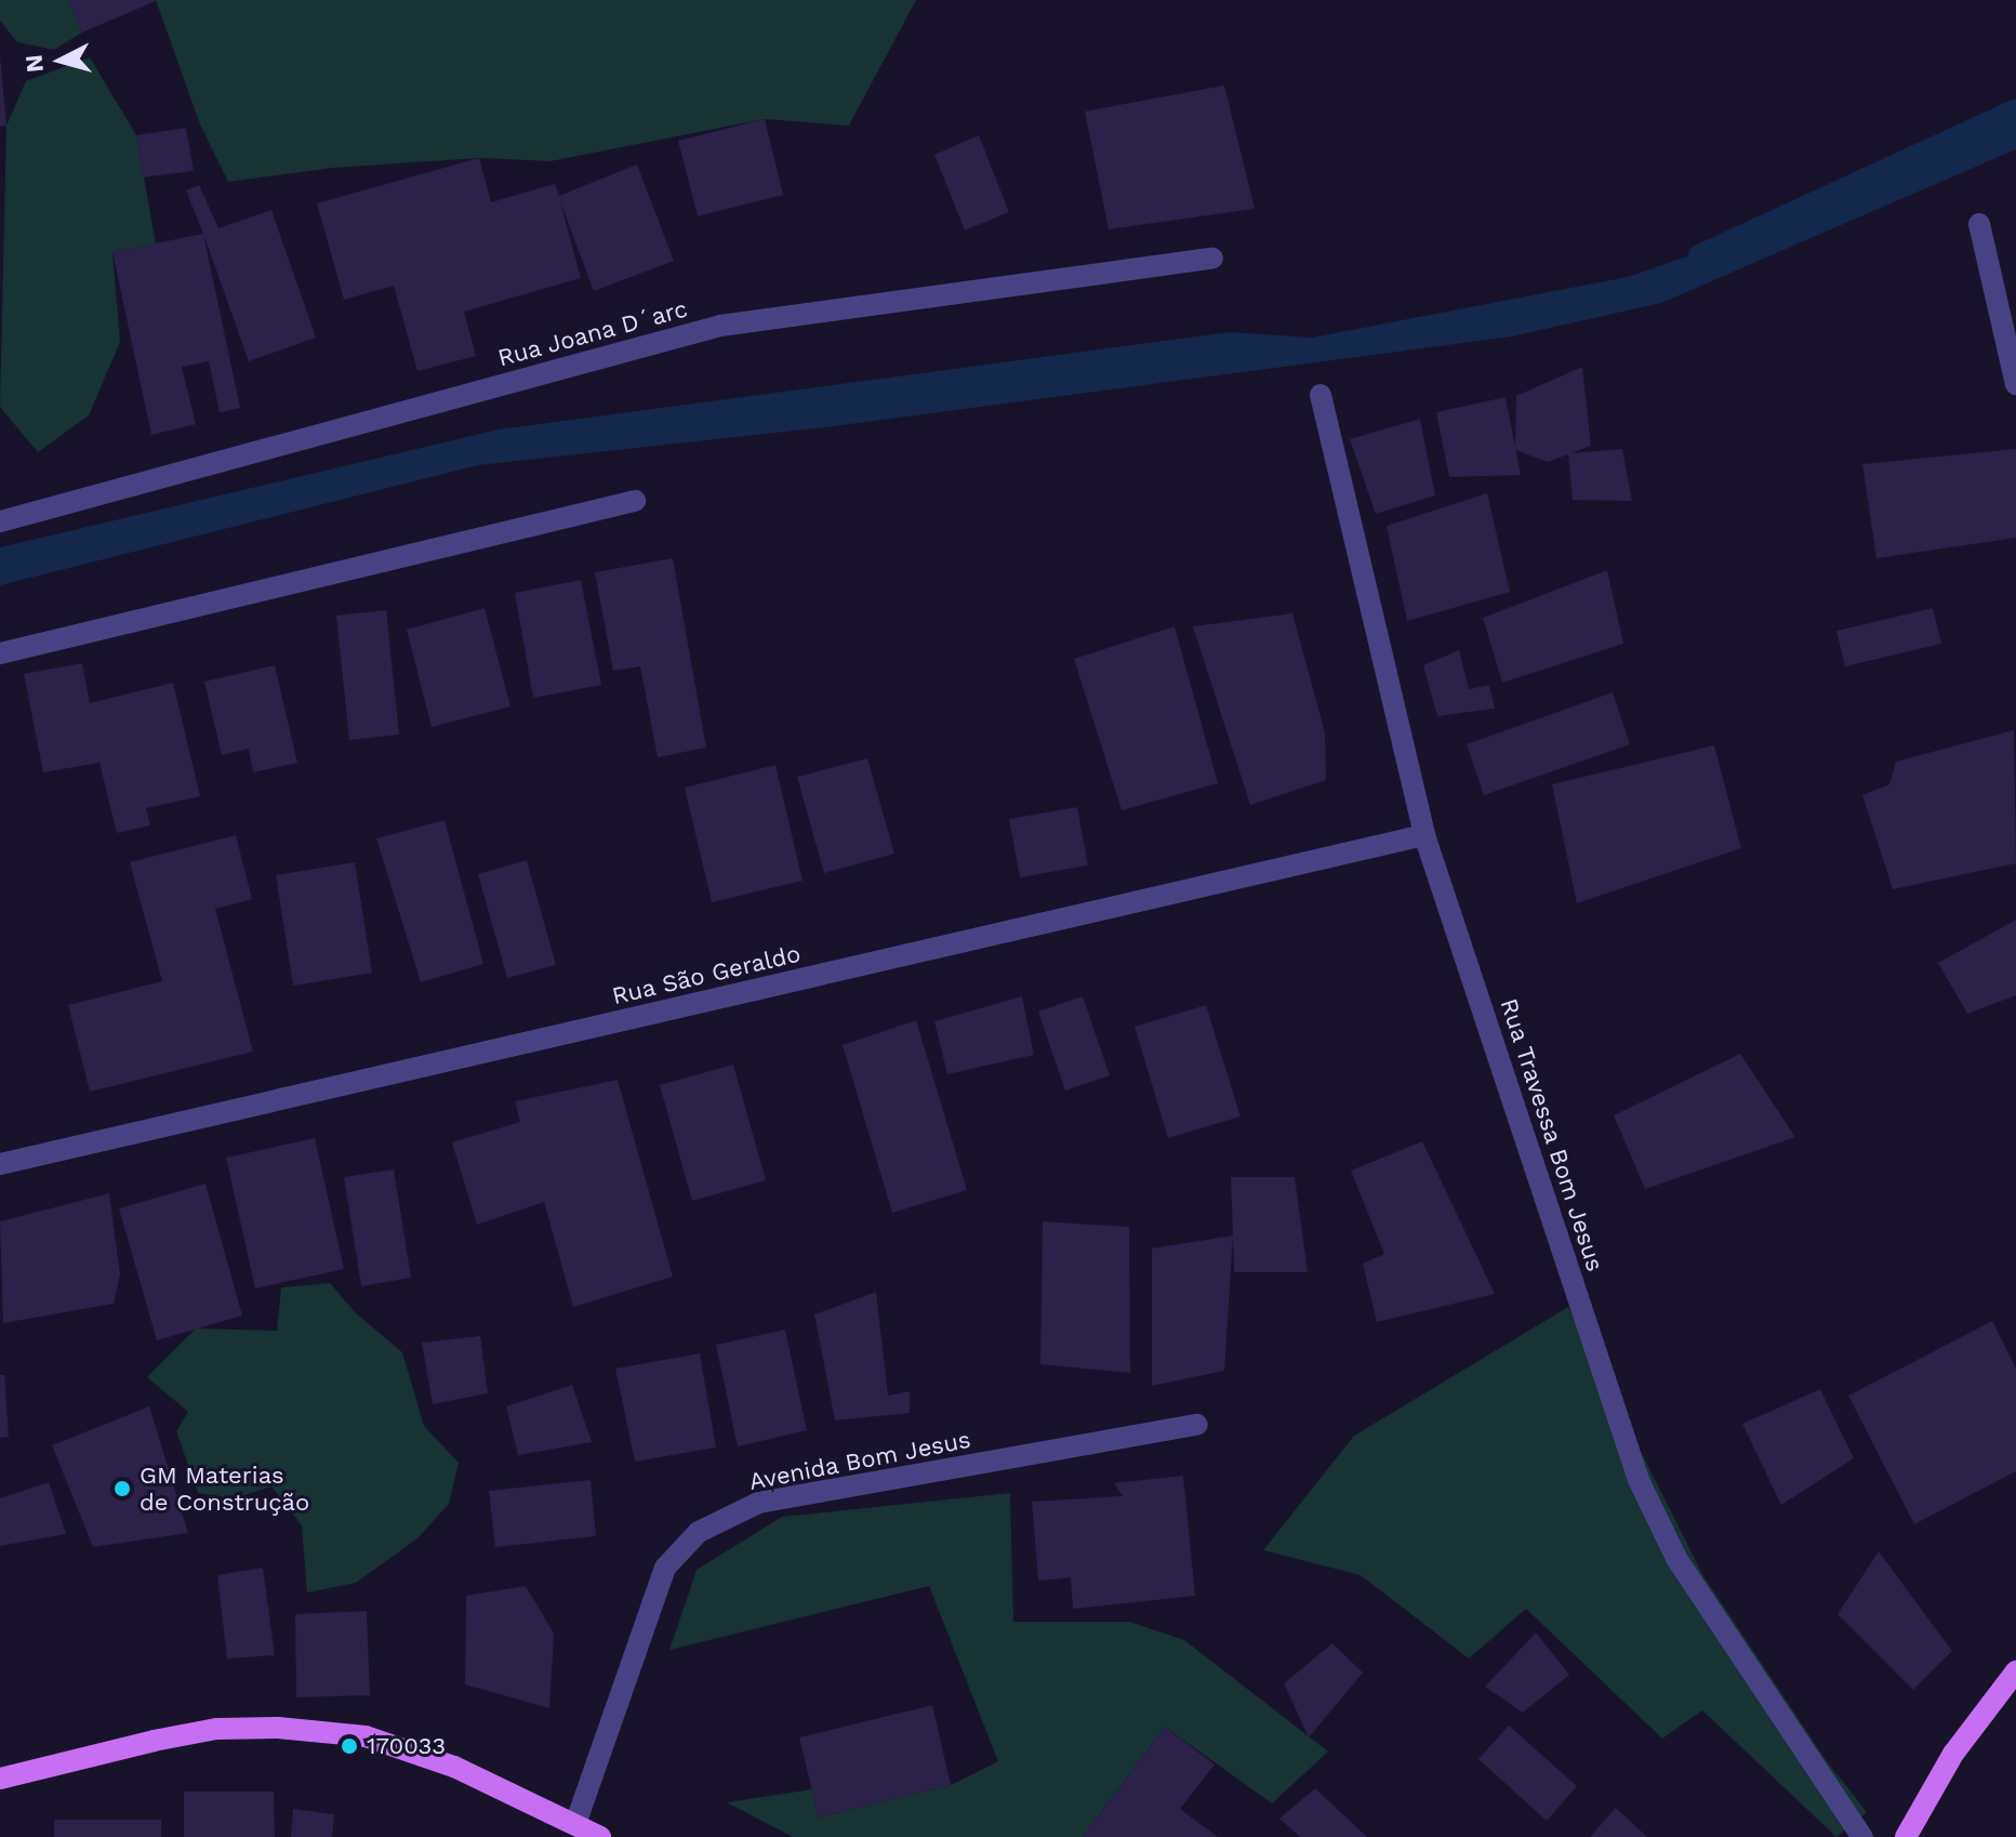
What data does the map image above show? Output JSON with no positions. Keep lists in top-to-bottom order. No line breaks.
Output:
{"streets":{"street":["Rua Joana D´arc","Rua São Geraldo","Rua Travessa Bom Jesus","Avenida Bom Jesus"]},"crossings":[["Rua São Geraldo","Rua Travessa Bom Jesus"]],"places":["GM Materias de Construção","170033"],"north":"left"}
